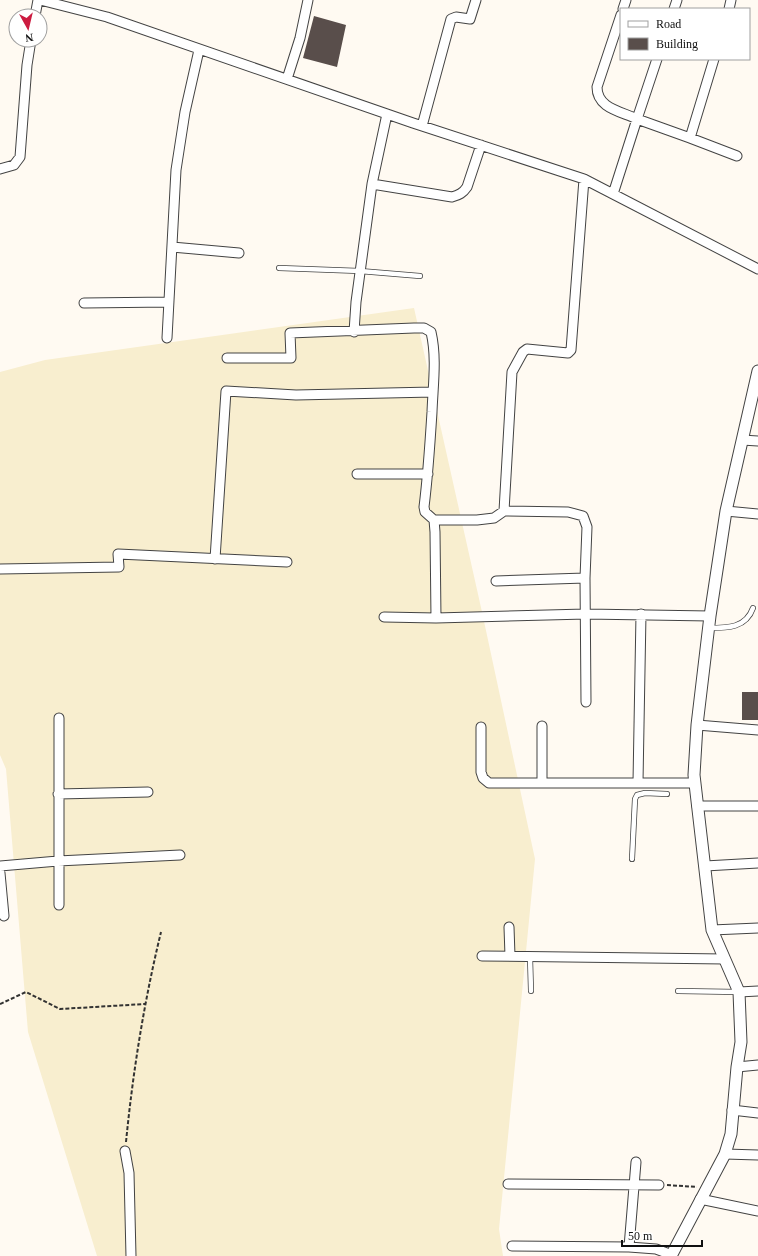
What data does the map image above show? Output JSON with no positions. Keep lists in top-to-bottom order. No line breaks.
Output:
{"legend":["Road","Building"],"scale_bar":"50 m","north":"bottom"}
